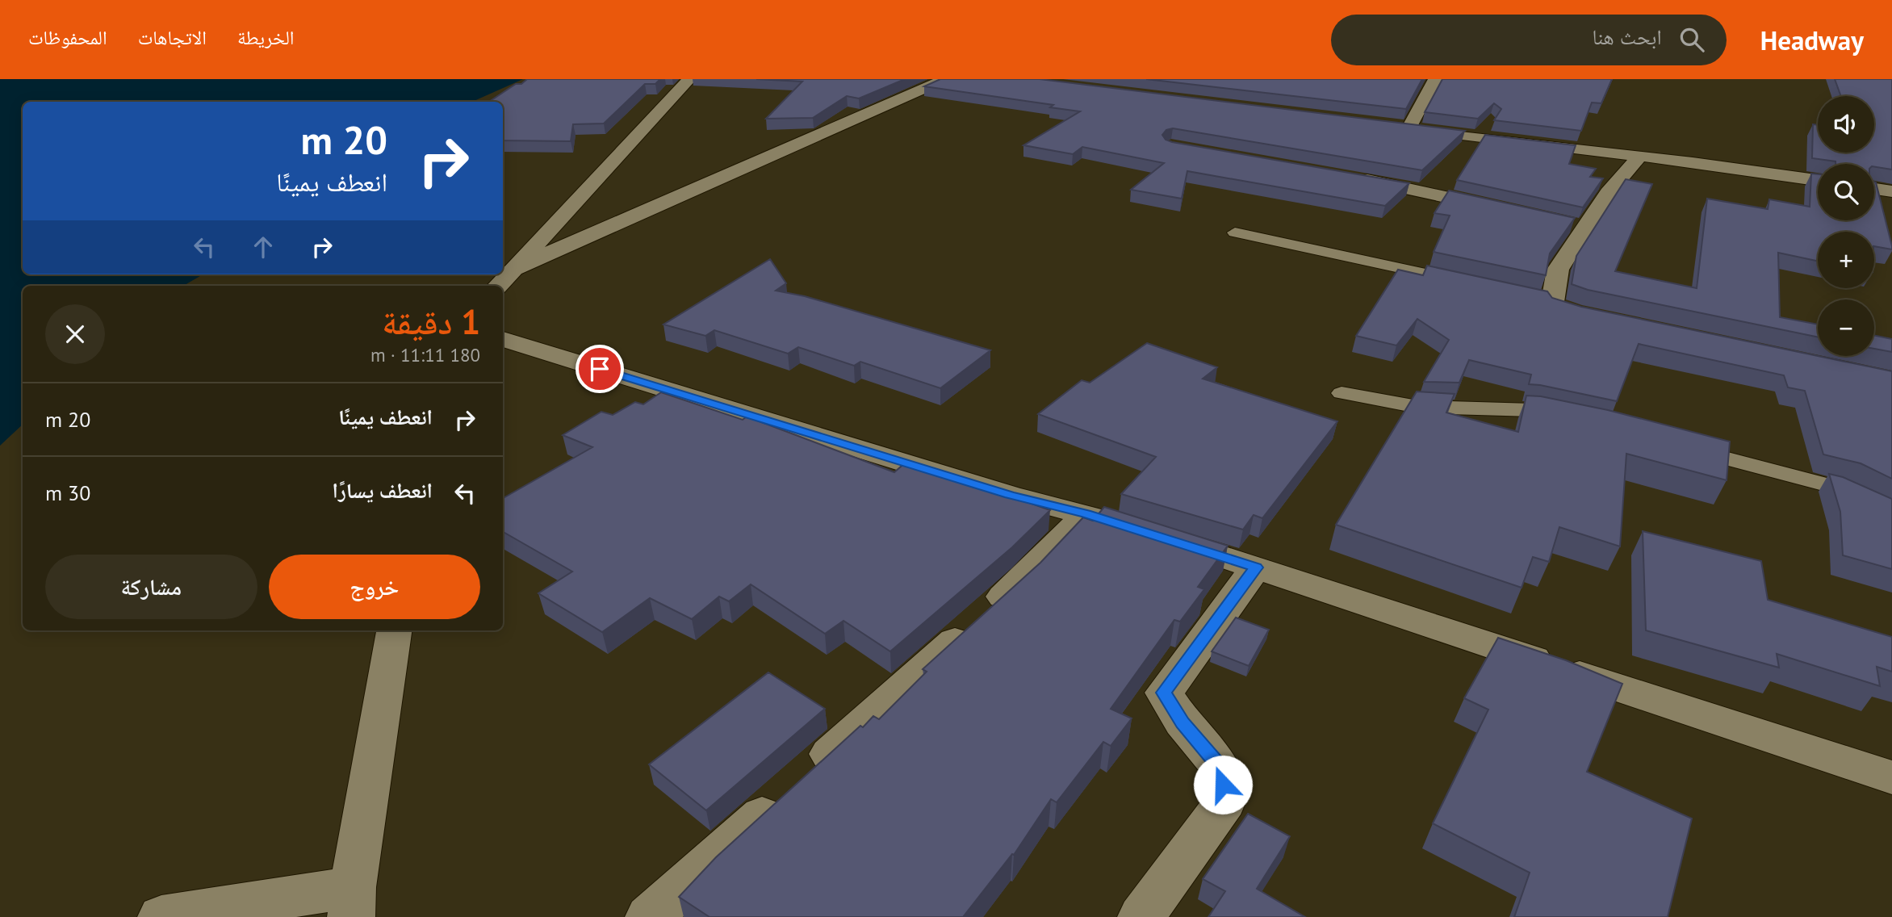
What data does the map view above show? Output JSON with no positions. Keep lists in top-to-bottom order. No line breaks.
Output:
{"page":{"header":"Headway","search":"ابحث هنا","nav":["الخريطة","الاتجاهات","المحفوظات"],"map_buttons":["+","−"],"turn":["20 m","انعطف يمينًا"],"heading":["1 دقيقة","180 m · 11:11"],"list":[{"name":"انعطف يمينًا","value":"20 m"},{"name":"انعطف يسارًا","value":"30 m"}],"buttons":["خروج","مشاركة"]}}
